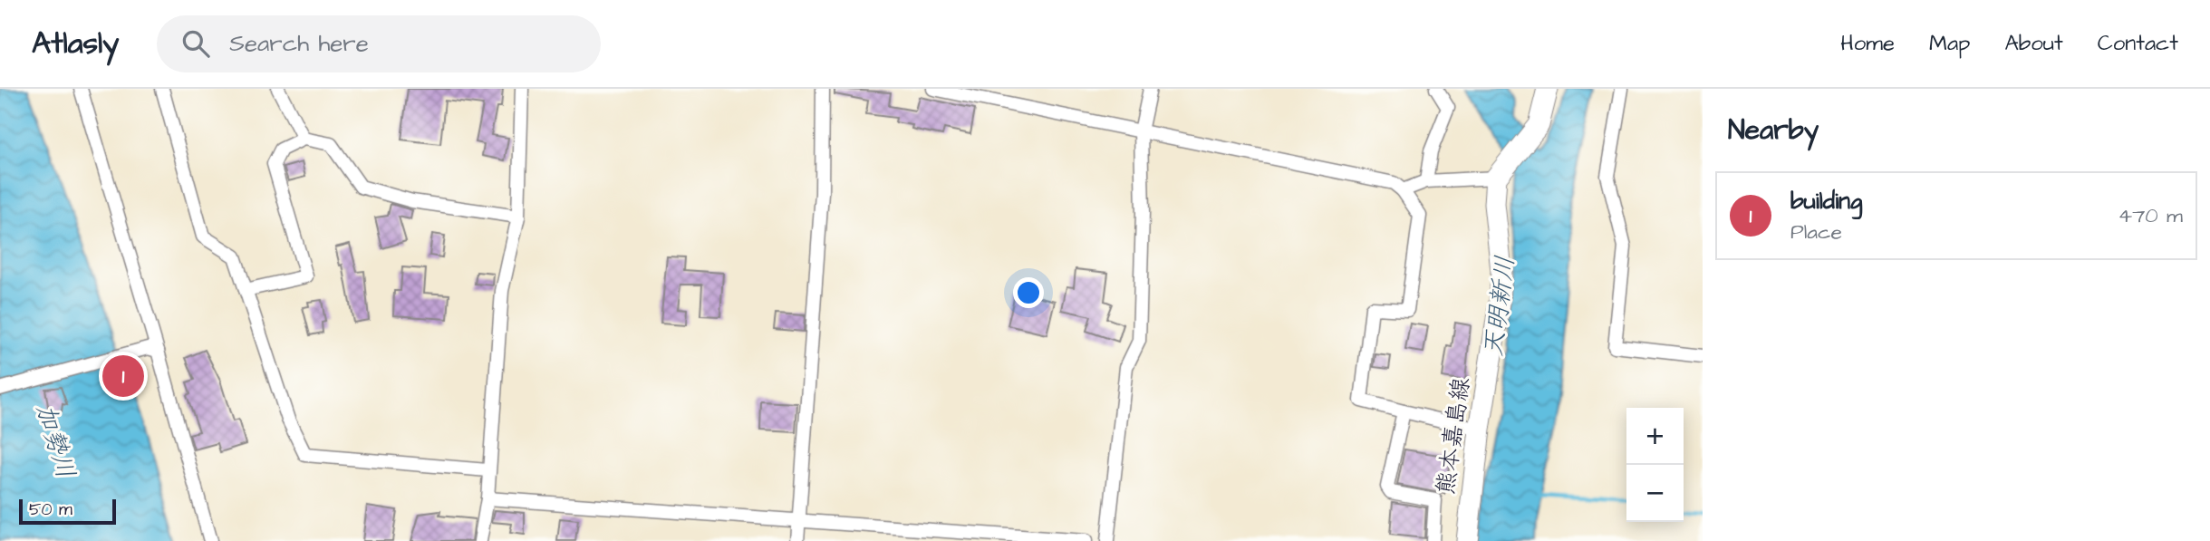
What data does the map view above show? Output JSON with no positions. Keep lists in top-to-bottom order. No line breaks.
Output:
{"streets":{"main road":["熊本嘉島線"]},"water":["天明新川","加勢川"],"scale_bar":"50 m","page":{"header":"Atlasly","search":"Search here","nav":["Home","Map","About","Contact"],"heading":"Nearby","list":[{"mark":"1","name":"building","note":"Place","value":"470 m"}],"pins":"1","map_buttons":["+","−"],"scale":"50 m"}}
